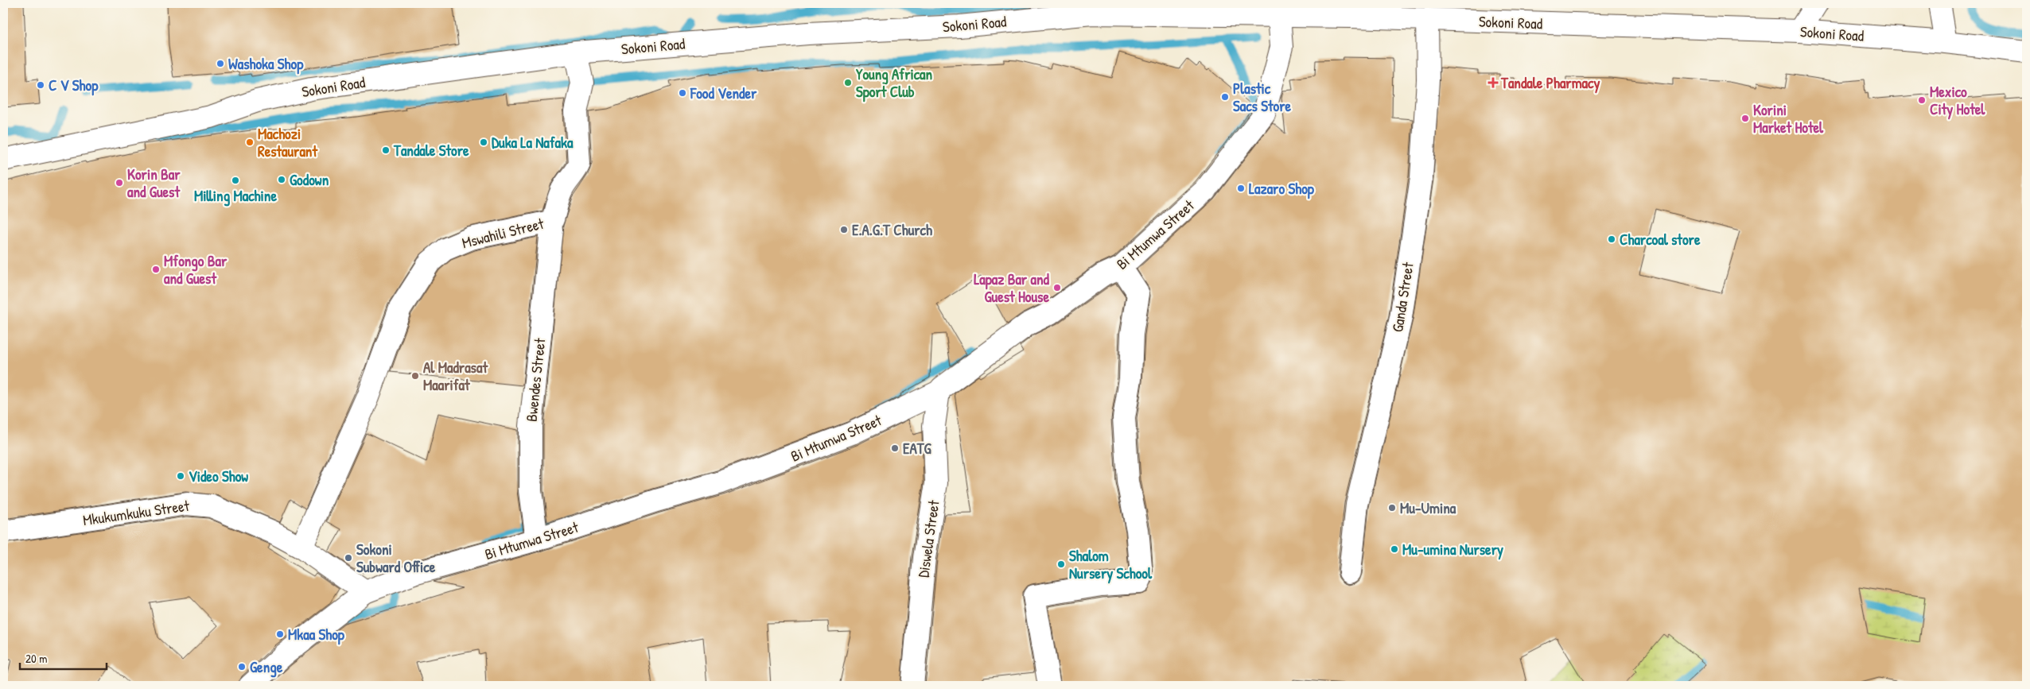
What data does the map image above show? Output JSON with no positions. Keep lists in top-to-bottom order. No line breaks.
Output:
{"streets":{"street":["Sokoni Road","Mswahili Street","Bi Mtumwa Street","Ganda Street","Bwendes Street","Mkukumkuku Street","Diswela Street"]},"crossings":[["Sokoni Road","Mswahili Street"],["Sokoni Road","Bi Mtumwa Street"],["Sokoni Road","Ganda Street"],["Mswahili Street","Bwendes Street"],["Mswahili Street","Mkukumkuku Street"],["Bi Mtumwa Street","Bwendes Street"],["Bi Mtumwa Street","Mkukumkuku Street"],["Bi Mtumwa Street","Diswela Street"]],"places":{"other":["Washoka Shop","Young African Sport Club","C V Shop","Food Vender","Plastic Sacs Store","Mexico City Hotel","Korini Market Hotel","Machozi Restaurant","Duka La Nafaka","Tandale Store","Godown","Milling Machine","Korin Bar and Guest","Lazaro Shop","E.A.G.T Church","Charcoal store","Mfongo Bar and Guest","Lapaz Bar and Guest House","Al Madrasat Maarifat","EATG","Video Show","Mu-Umina","Mu-umina Nursery","Sokoni Subward Office","Shalom Nursery School","Mkaa Shop","Genge"],"health":["Tandale Pharmacy"]},"scale_bar":"20 m"}
